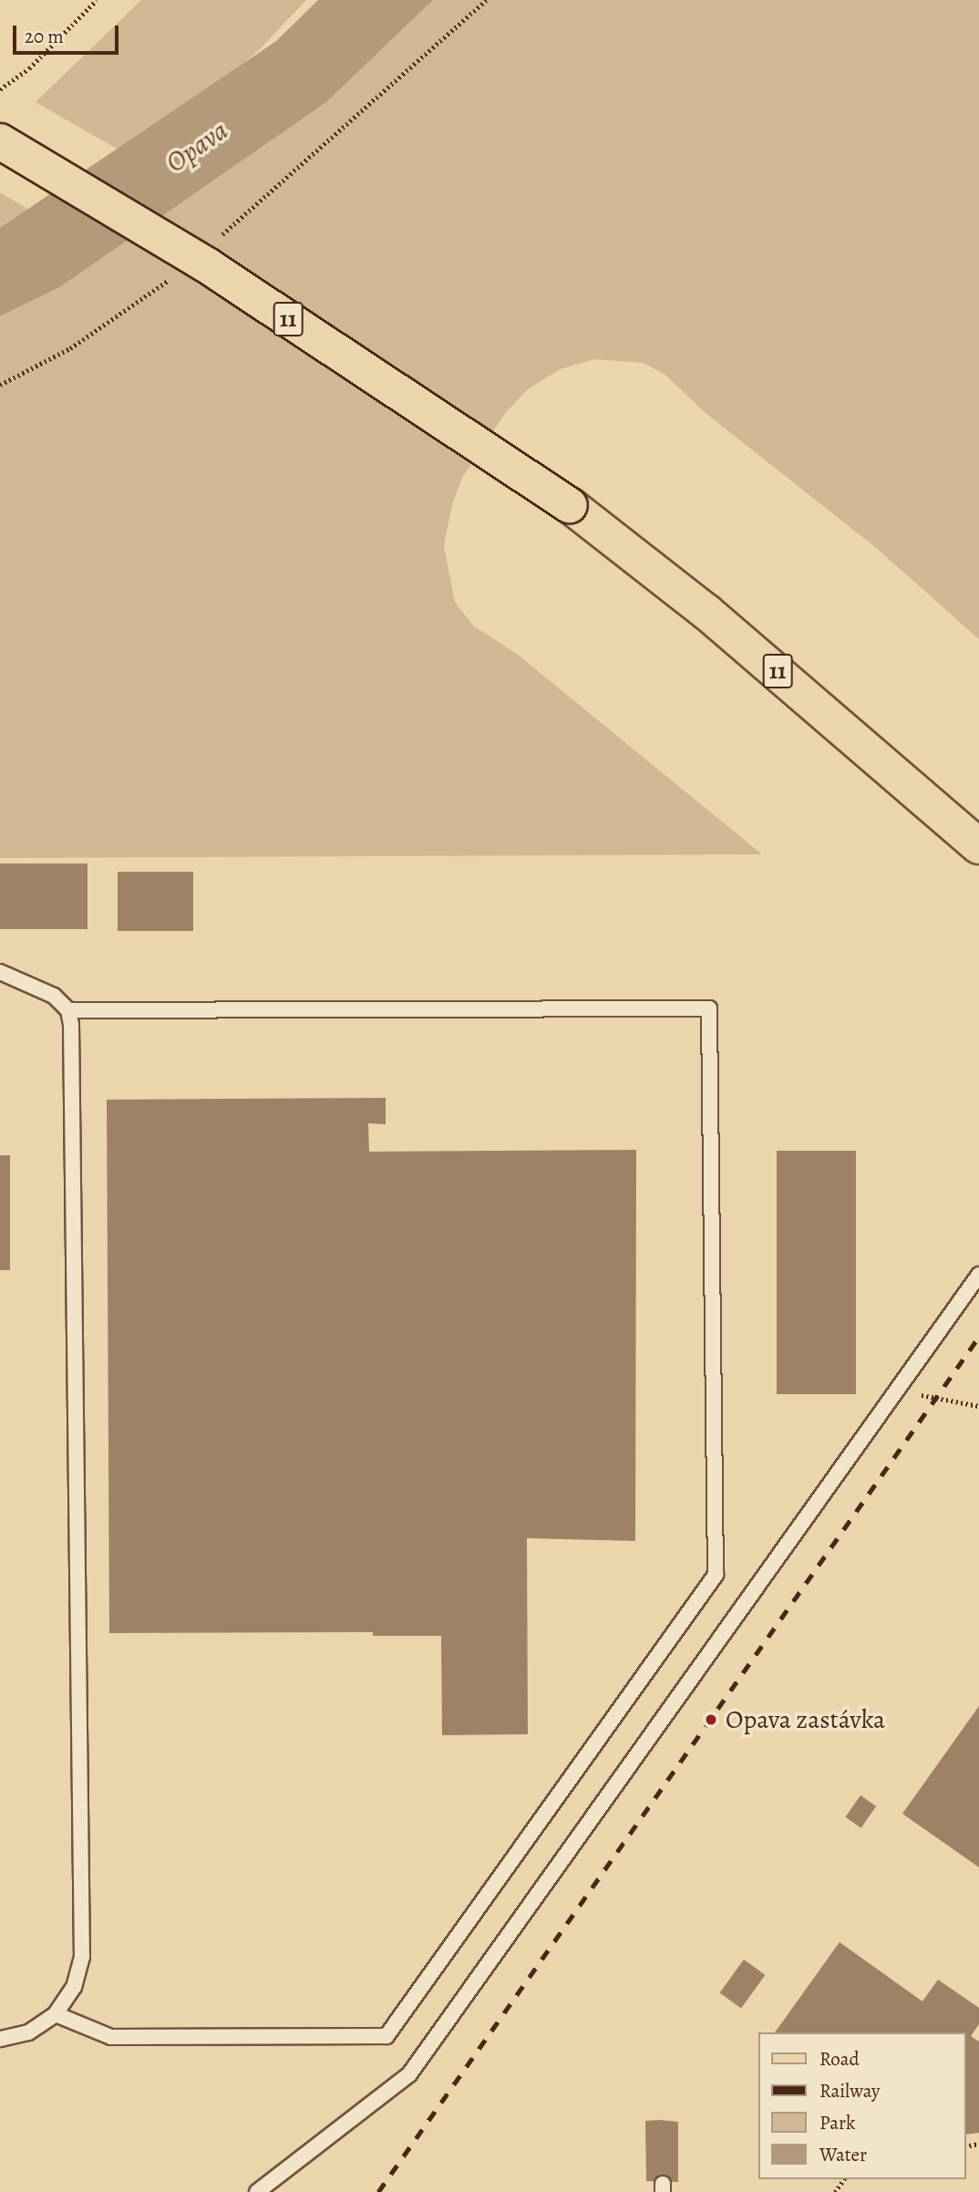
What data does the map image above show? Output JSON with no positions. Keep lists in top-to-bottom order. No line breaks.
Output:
{"streets":{"main road":["11"]},"water":["Opava"],"places":["Opava zastávka"],"legend":["Road","Railway","Park","Water"],"scale_bar":"20 m"}
